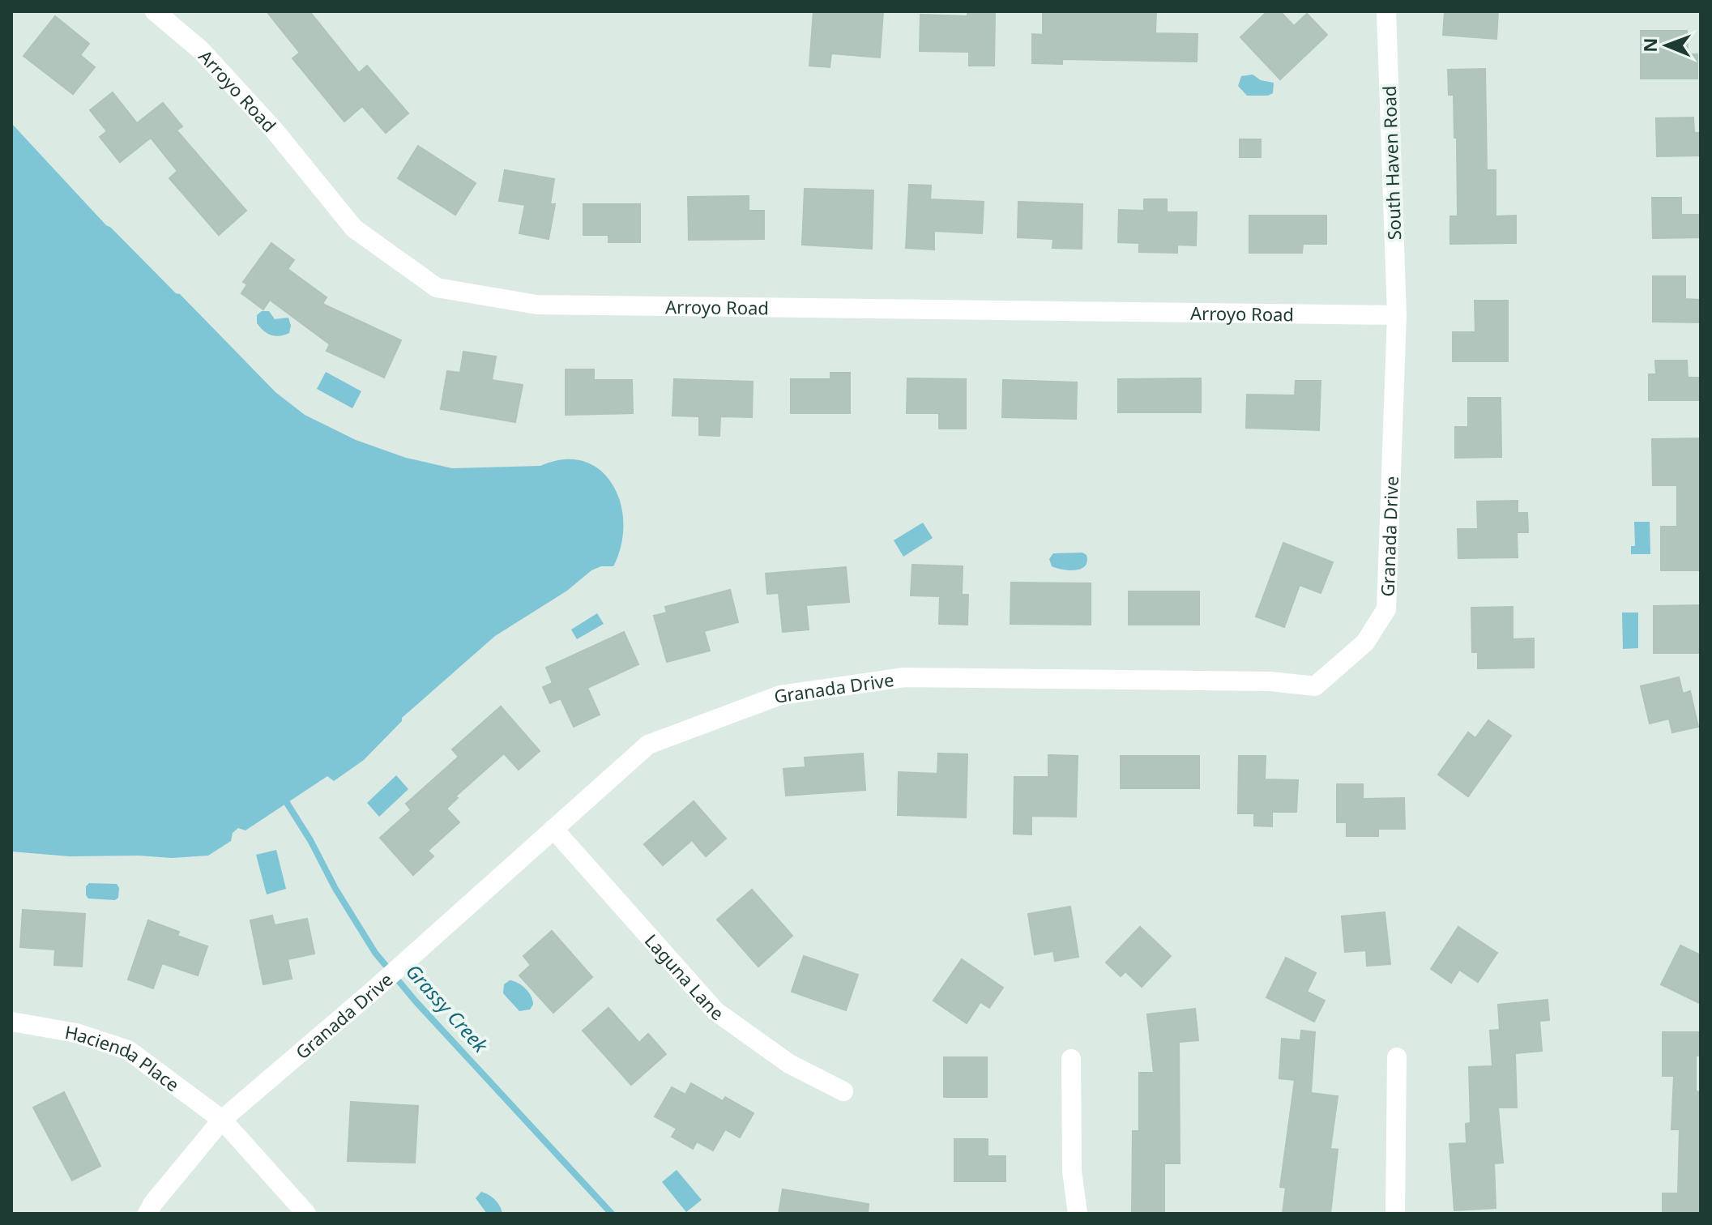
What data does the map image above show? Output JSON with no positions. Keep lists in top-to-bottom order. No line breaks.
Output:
{"streets":{"street":["Arroyo Road","South Haven Road","Granada Drive","Laguna Lane","Hacienda Place"]},"crossings":[["Arroyo Road","South Haven Road"],["Arroyo Road","Granada Drive"],["South Haven Road","Granada Drive"],["Granada Drive","Laguna Lane"],["Granada Drive","Hacienda Place"]],"water":["Grassy Creek"],"north":"left"}
